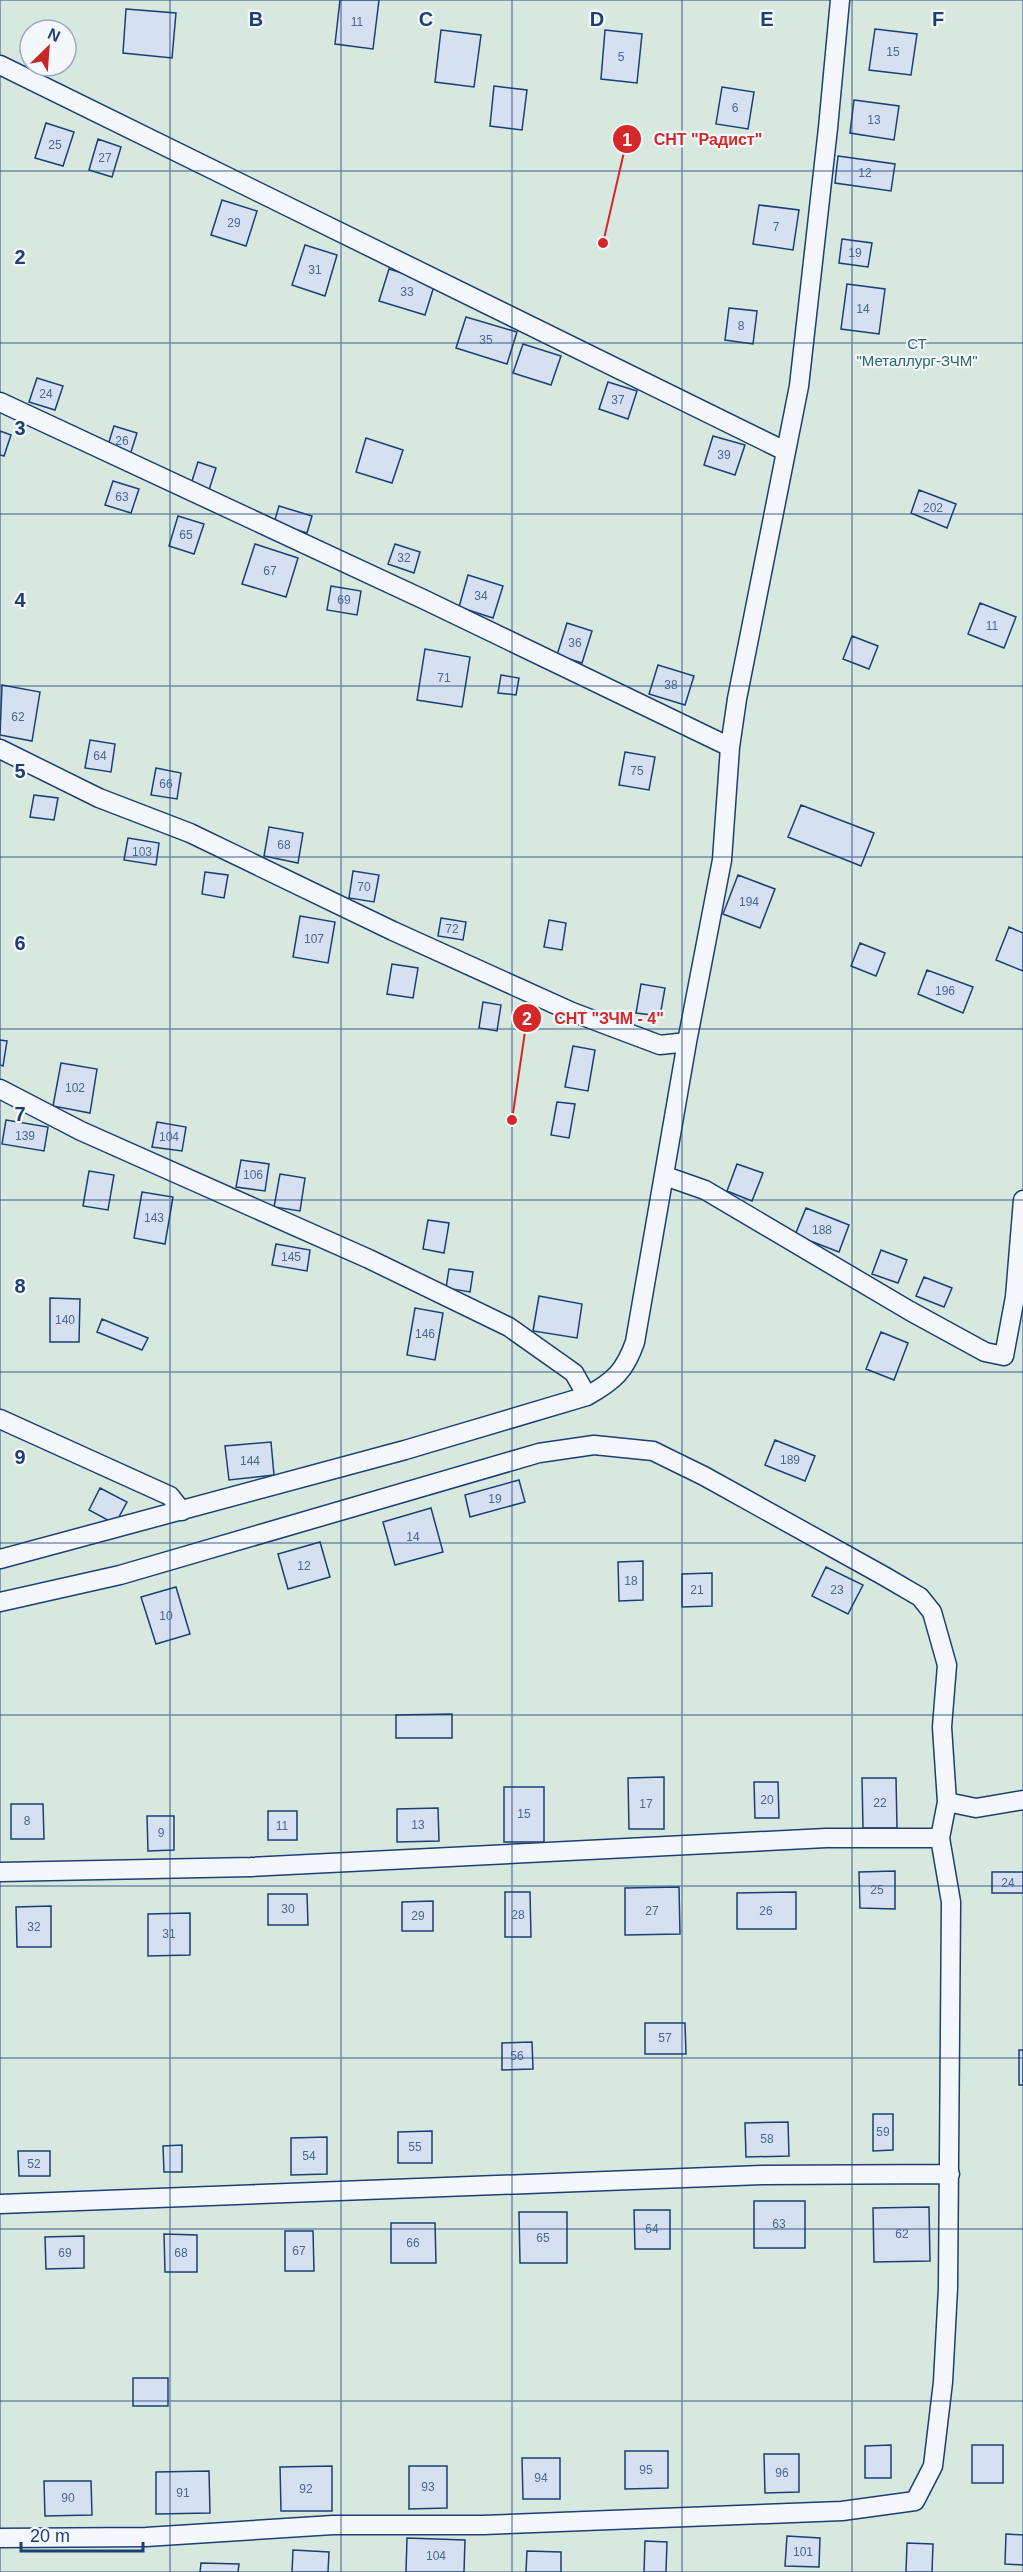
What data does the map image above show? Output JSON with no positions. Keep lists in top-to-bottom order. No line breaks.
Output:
{"parks":["СТ \"Металлург-ЗЧМ\""],"places":["СНТ \"Радист\"","СНТ \"ЗЧМ - 4\""],"house_numbers":["11","15","5","6","13","25","27","12","29","7","19","31","33","14","8","35","24","37","26","39","63","202","65","32","67","34","69","11","36","71","38","62","64","75","66","68","103","70","194","72","107","196","102","139","104","106","143","188","145","140","146","189","144","19","14","12","18","21","23","10","20","22","17","15","8","13","11","9","24","25","30","27","26","28","29","32","31","57","56","59","58","55","54","52","63","64","62","65","66","67","69","68","95","96","94","93","92","91","90","101","104"],"scale_bar":"20 m","north":"top right","grid":{"columns":["B","C","D","E","F"],"rows":["2","3","4","5","6","7","8","9"]}}
